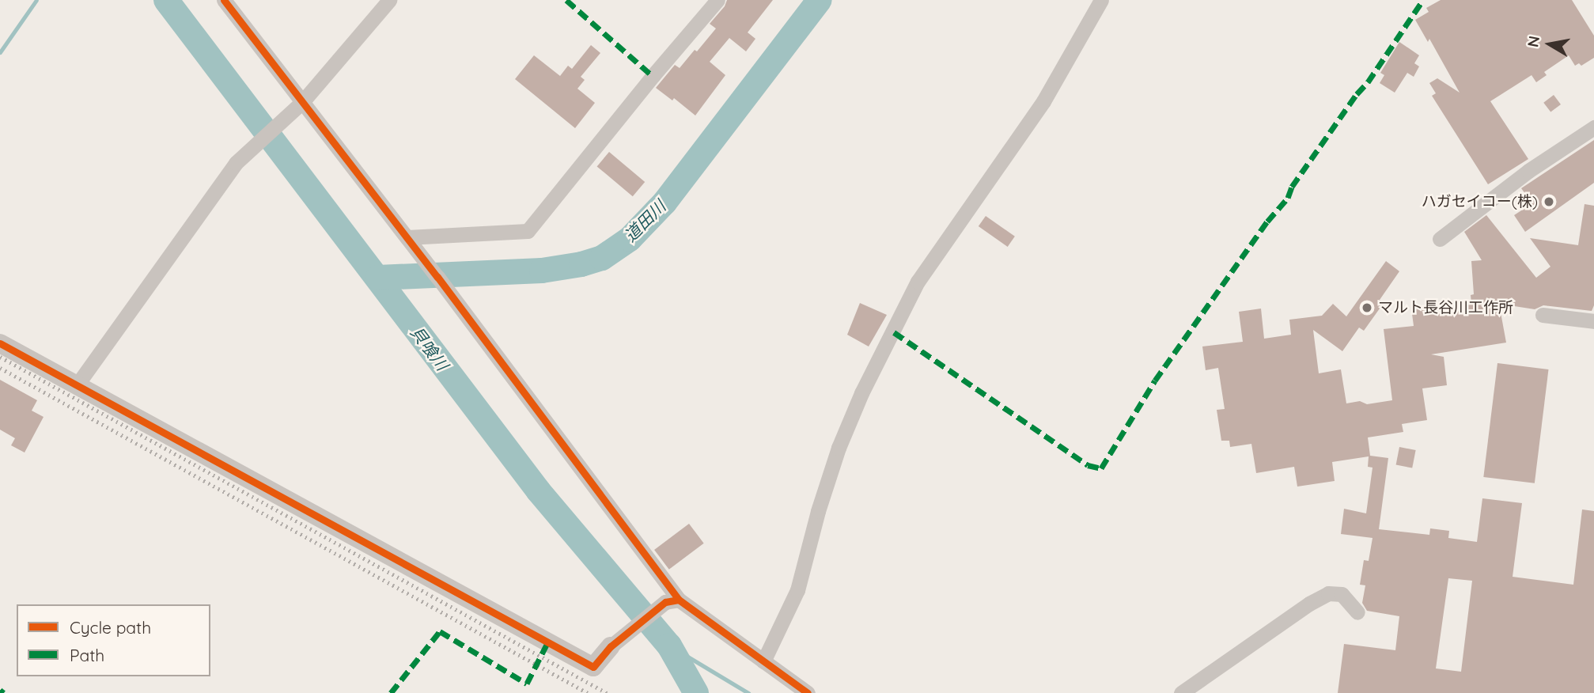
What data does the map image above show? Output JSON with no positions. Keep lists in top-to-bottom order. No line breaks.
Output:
{"water":["道田川","貝喰川"],"places":["ハガセイコー(株)","マルト長谷川工作所"],"legend":["Cycle path","Path"],"north":"left"}
